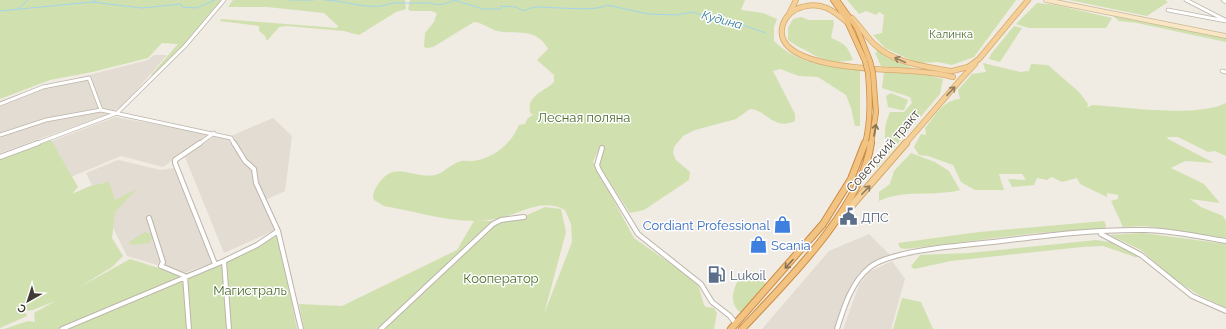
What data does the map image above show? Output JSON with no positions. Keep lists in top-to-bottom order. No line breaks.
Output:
{"streets":{"highway":["Советский тракт"]},"one_way":["Советский тракт"],"water":["Кудина"],"parks":["Калинка","Лесная поляна","Кооператор","Магистраль"],"places":{"public building":["ДПС"],"shop":["Cordiant Professional","Scania"],"fuel station":["Lukoil"]},"north":"bottom left"}
